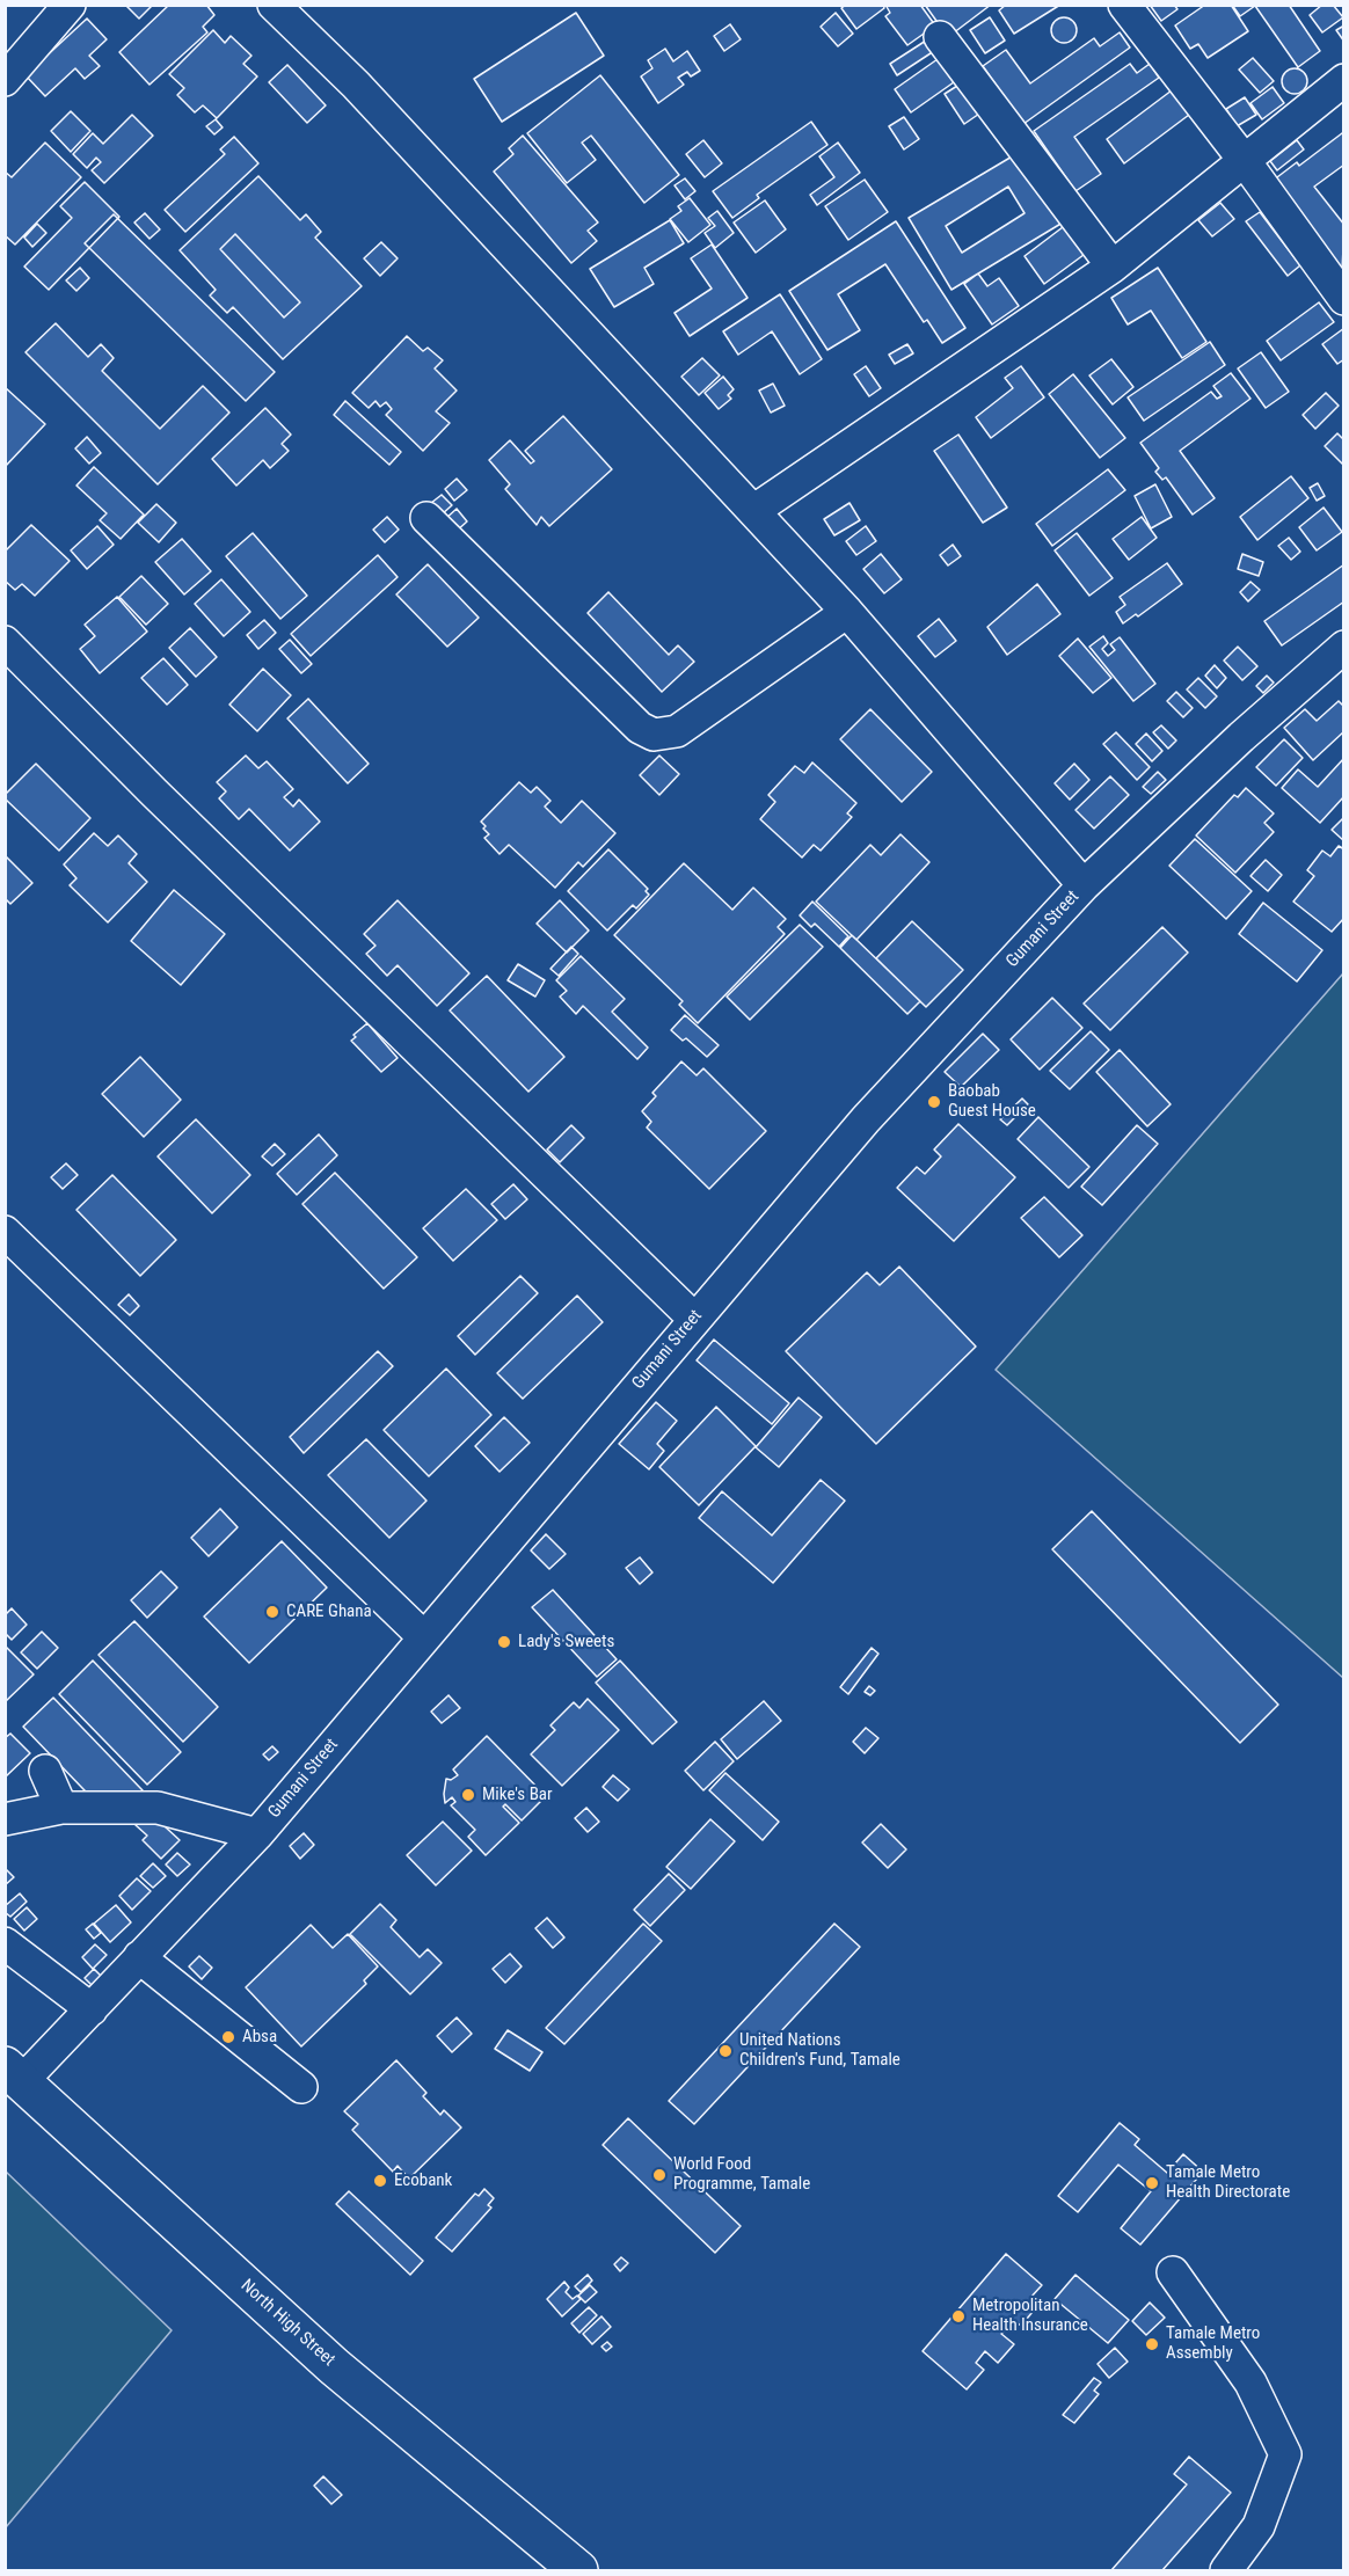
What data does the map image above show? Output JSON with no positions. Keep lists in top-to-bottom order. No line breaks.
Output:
{"streets":{"highway":["North High Street"],"street":["Gumani Street"]},"crossings":[["Gumani Street","North High Street"]],"places":["Baobab Guest House","CARE Ghana","Lady's Sweets","Mike's Bar","Absa","United Nations Children's Fund, Tamale","World Food Programme, Tamale","Ecobank","Tamale Metro Health Directorate","Metropolitan Health Insurance","Tamale Metro Assembly"]}
